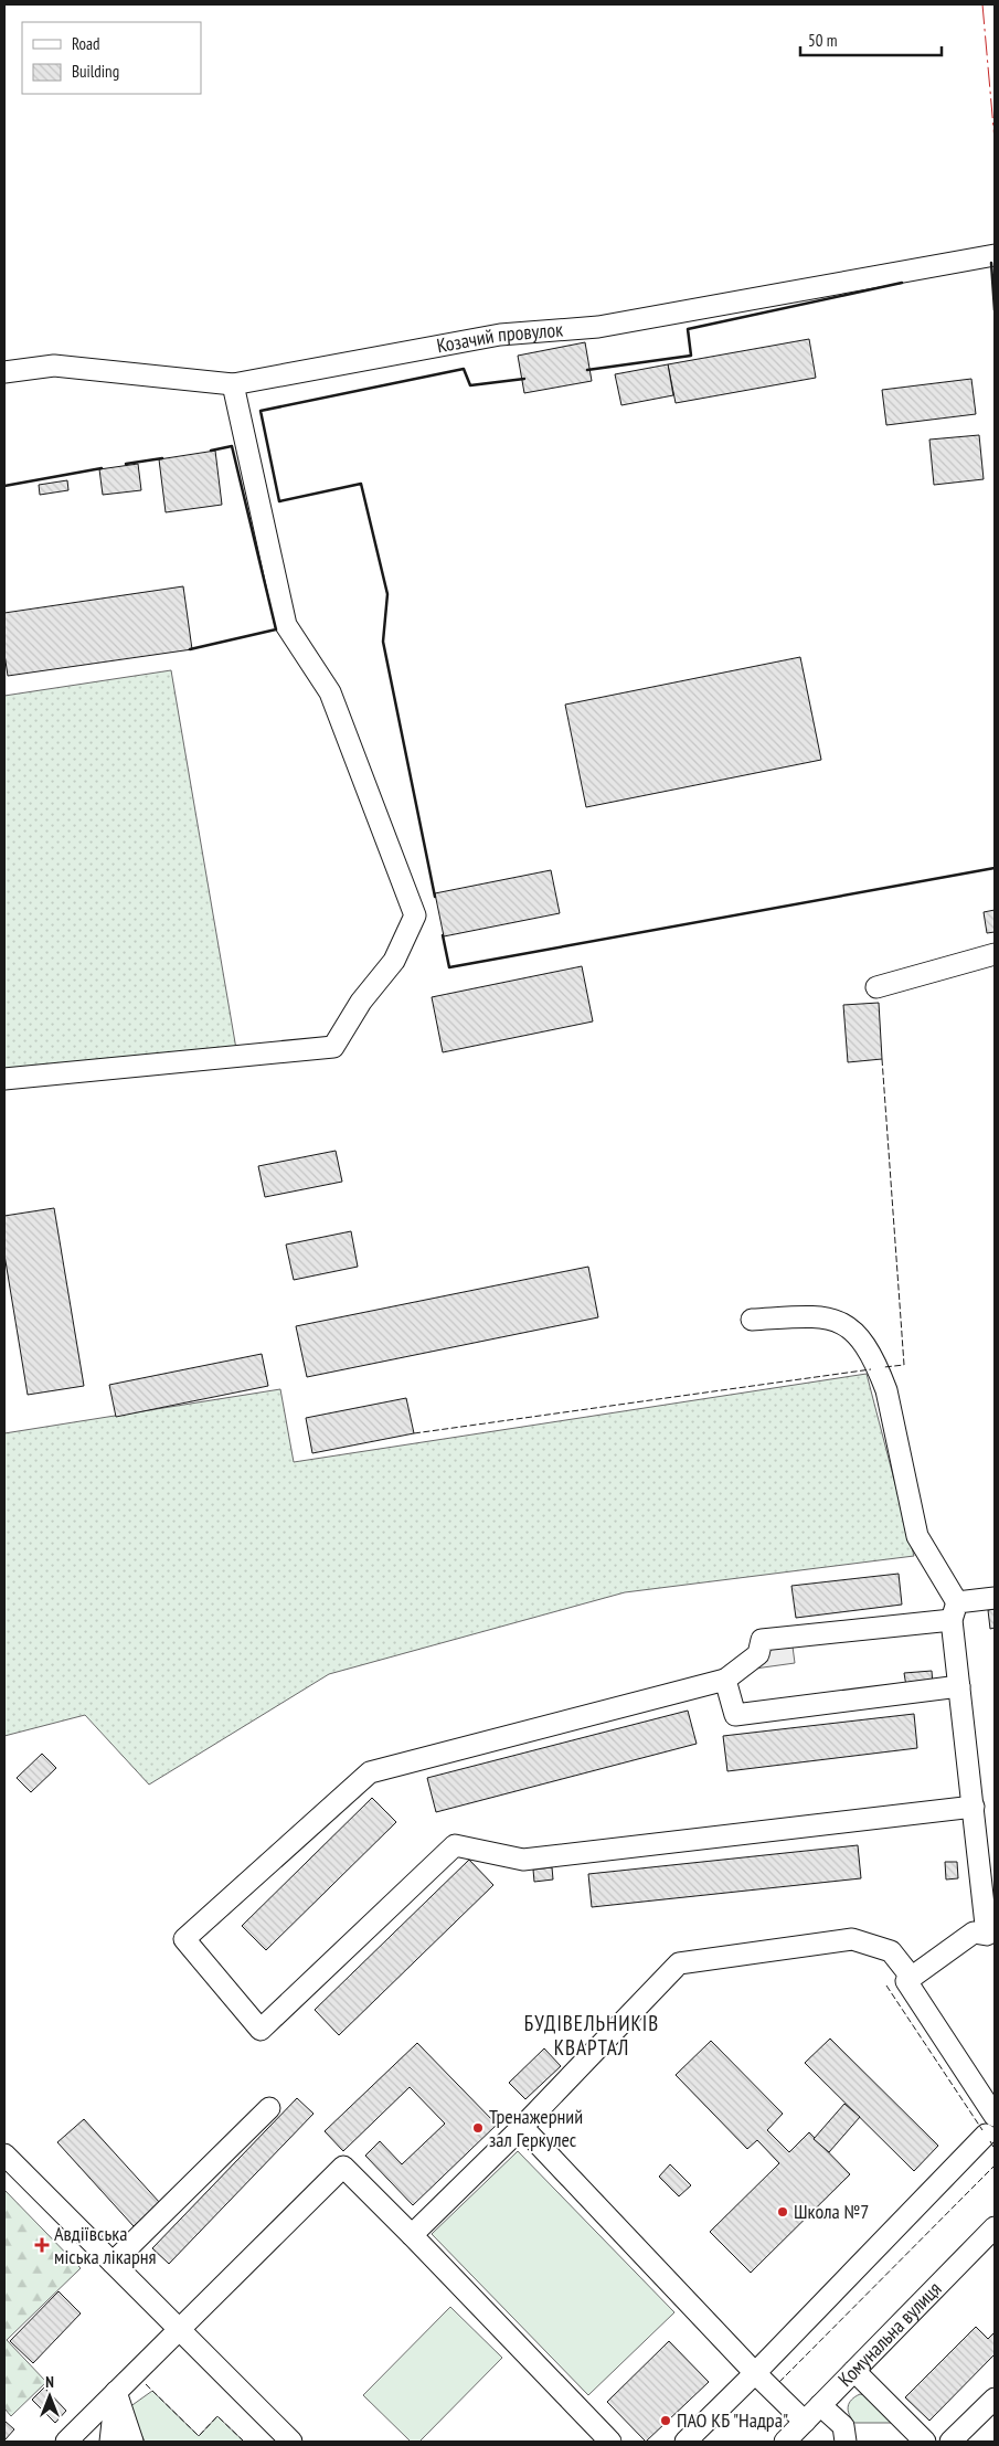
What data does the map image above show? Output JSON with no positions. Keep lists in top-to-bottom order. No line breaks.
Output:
{"streets":{"street":["Козачий провулок","Комунальна вулиця"]},"districts":["БУДІВЕЛЬНИКІВ КВАРТАЛ"],"places":{"other":["Тренажерний зал Геркулес","Школа №7","ПАО КБ \"Надра\""],"health":["Авдіївська міська лікарня"]},"legend":["Road","Building"],"scale_bar":"50 m","north":"top"}
